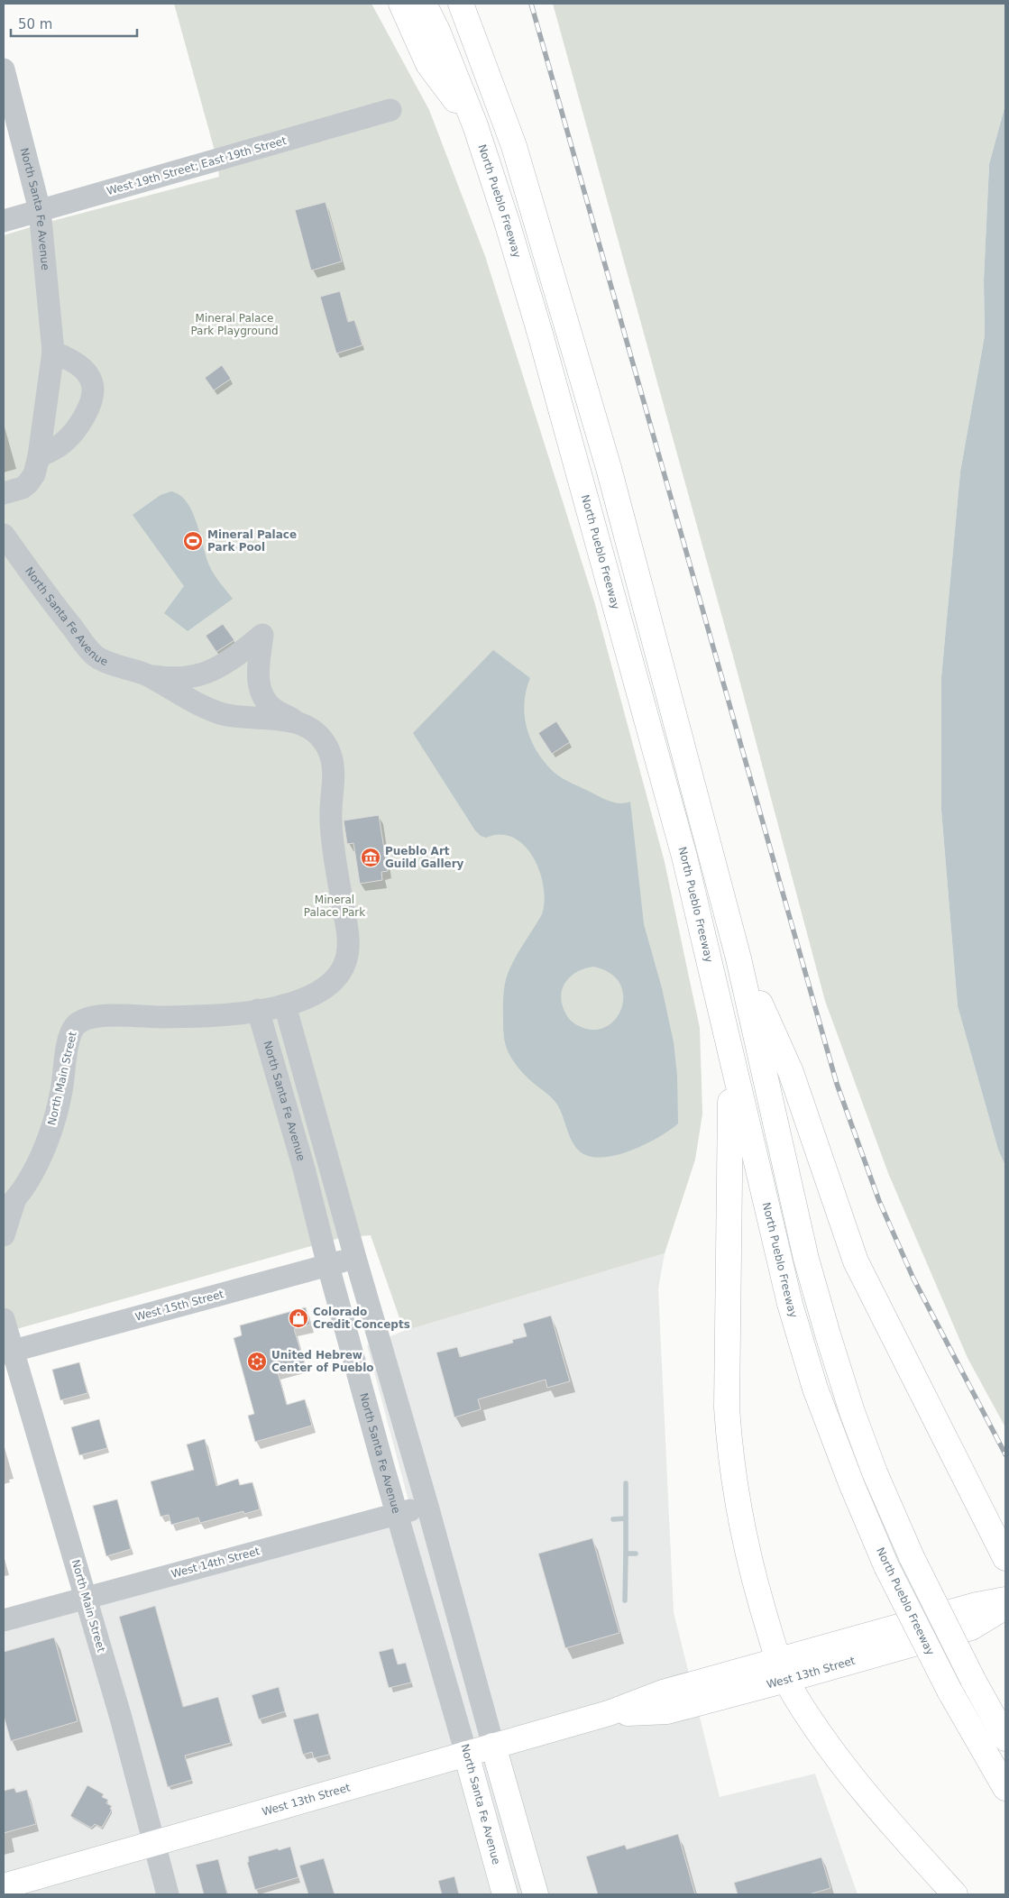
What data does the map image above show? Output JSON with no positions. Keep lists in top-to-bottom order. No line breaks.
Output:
{"streets":{"main road":["North Pueblo Freeway","North Santa Fe Avenue","West 13th Street"],"street":["West 19th Street; East 19th Street","North Main Street","West 15th Street","West 14th Street"]},"crossings":[["West 19th Street; East 19th Street","North Santa Fe Avenue"],["North Santa Fe Avenue","North Main Street"],["North Santa Fe Avenue","West 15th Street"],["North Santa Fe Avenue","West 14th Street"],["North Santa Fe Avenue","West 13th Street"],["North Main Street","West 15th Street"],["North Main Street","West 14th Street"],["North Main Street","West 13th Street"]],"parks":["Mineral Palace Park Playground","Mineral Palace Park"],"places":{"sports":["Mineral Palace Park Pool"],"museum":["Pueblo Art Guild Gallery"],"shop":["Colorado Credit Concepts"],"synagogue":["United Hebrew Center of Pueblo"]},"scale_bar":"50 m"}
